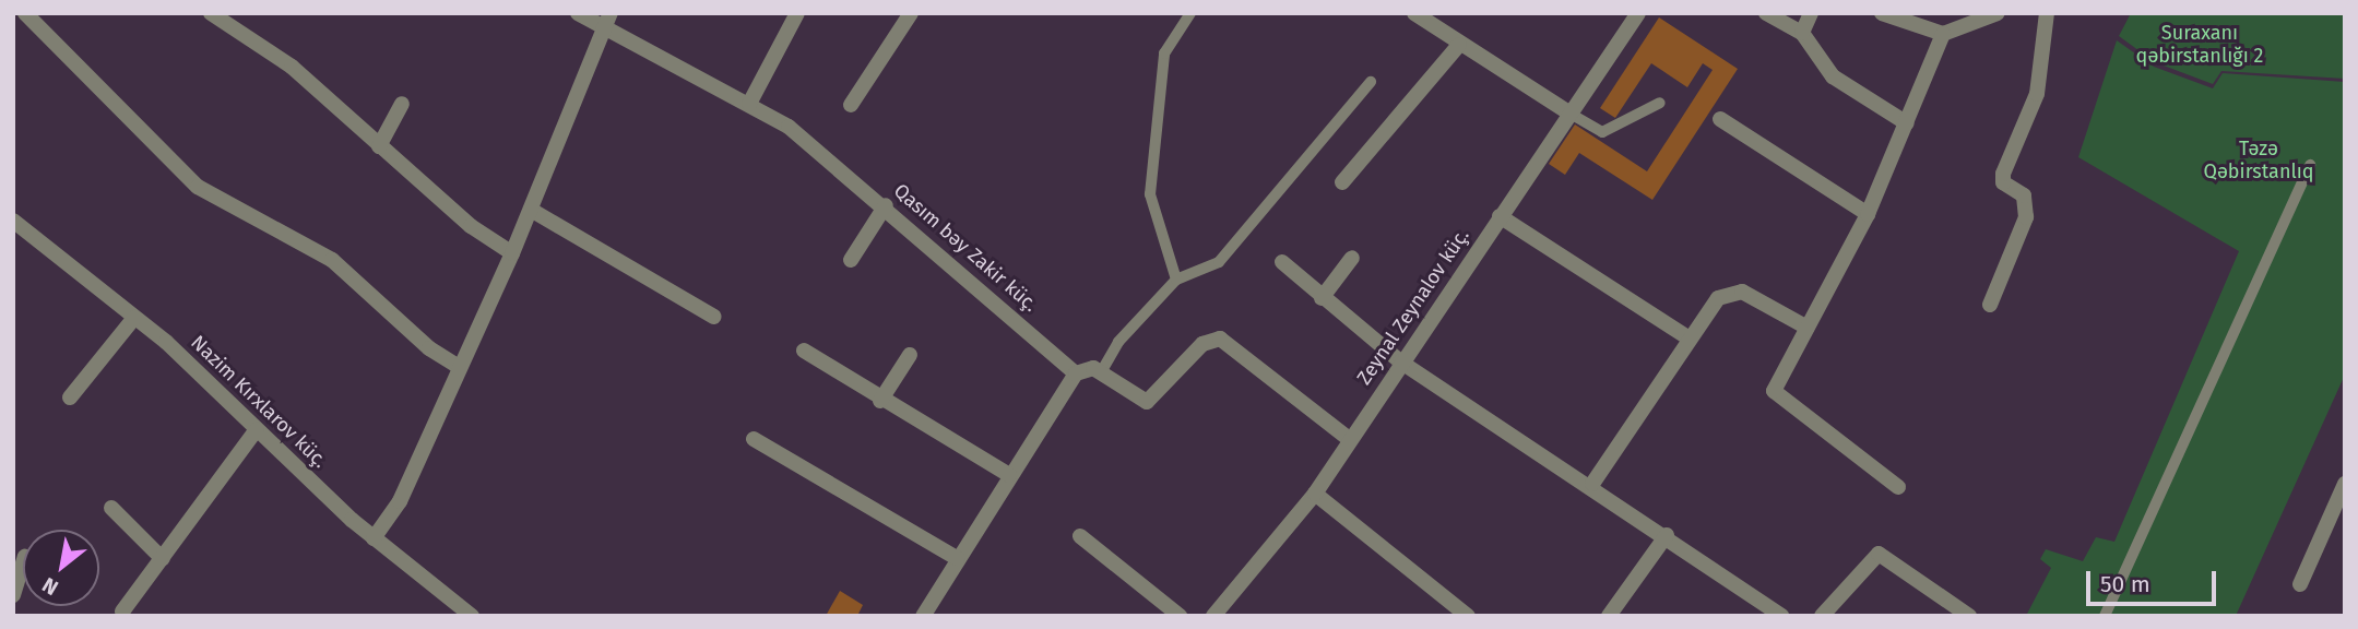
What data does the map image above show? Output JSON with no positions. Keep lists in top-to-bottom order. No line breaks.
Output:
{"streets":{"street":["Qasım bəy Zakir küç.","Zeynal Zeynalov küç.","Nazim Kırxlarov küç."]},"parks":["Suraxanı qəbirstanlığı 2","Təzə Qəbirstanlıq"],"scale_bar":"50 m","north":"bottom left"}
